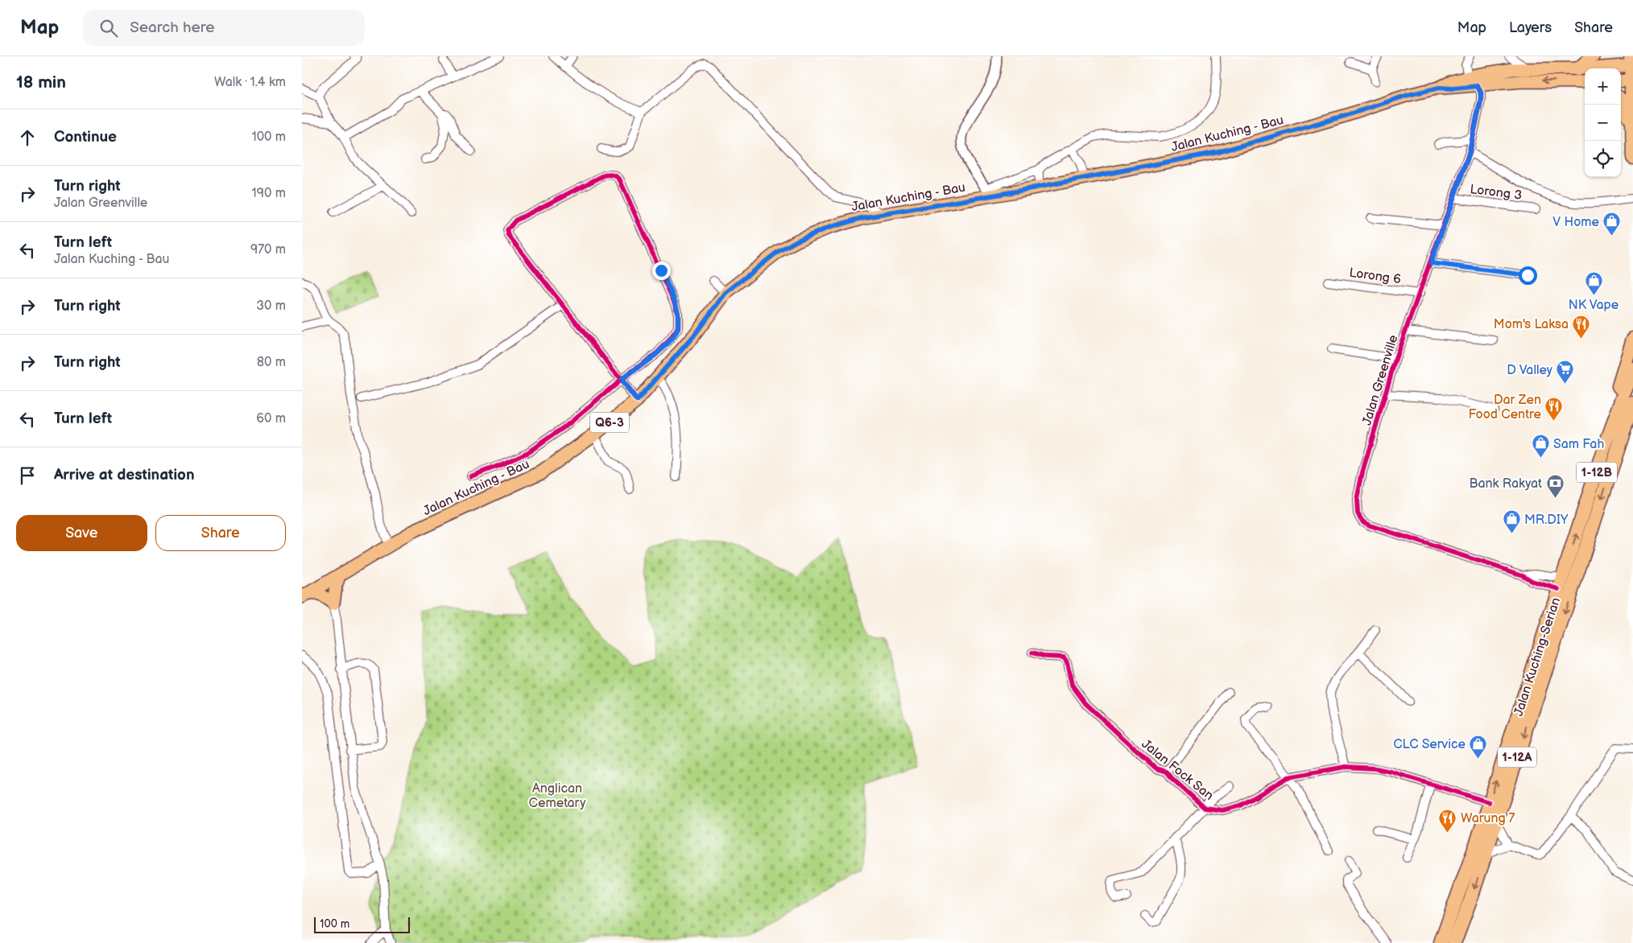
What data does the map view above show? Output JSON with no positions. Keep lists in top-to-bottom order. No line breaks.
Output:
{"streets":{"highway":["1-12B","Jalan Kuching-Serian","1-12A"],"main road":["Jalan Kuching - Bau","Q6-3"],"street":["Lorong 3","Lorong 6","Jalan Greenville","Jalan Fock San"]},"crossings":[["Jalan Kuching - Bau","Jalan Greenville"],["Lorong 3","Jalan Greenville"],["Lorong 6","Jalan Greenville"],["Jalan Greenville","Jalan Kuching-Serian"],["Jalan Kuching-Serian","Jalan Fock San"]],"parks":["Anglican Cemetary"],"places":{"shop":["V Home","NK Vape","Sam Fah","MR.DIY","CLC Service"],"restaurant":["Mom's Laksa","Dar Zen Food Centre","Warung 7"],"supermarket":["D Valley"],"bank":["Bank Rakyat"]},"scale_bar":"100 m","page":{"header":"Map","search":"Search here","nav":["Map","Layers","Share"],"heading":["18 min","Walk · 1.4 km"],"map_buttons":["+","−"],"list":[["Continue","100 m"],["Turn right","Jalan Greenville","190 m"],["Turn left","Jalan Kuching - Bau","970 m"],["Turn right","30 m"],["Turn right","80 m"],["Turn left","60 m"],"Arrive at destination"],"buttons":["Save","Share"],"scale":"100 m"}}
